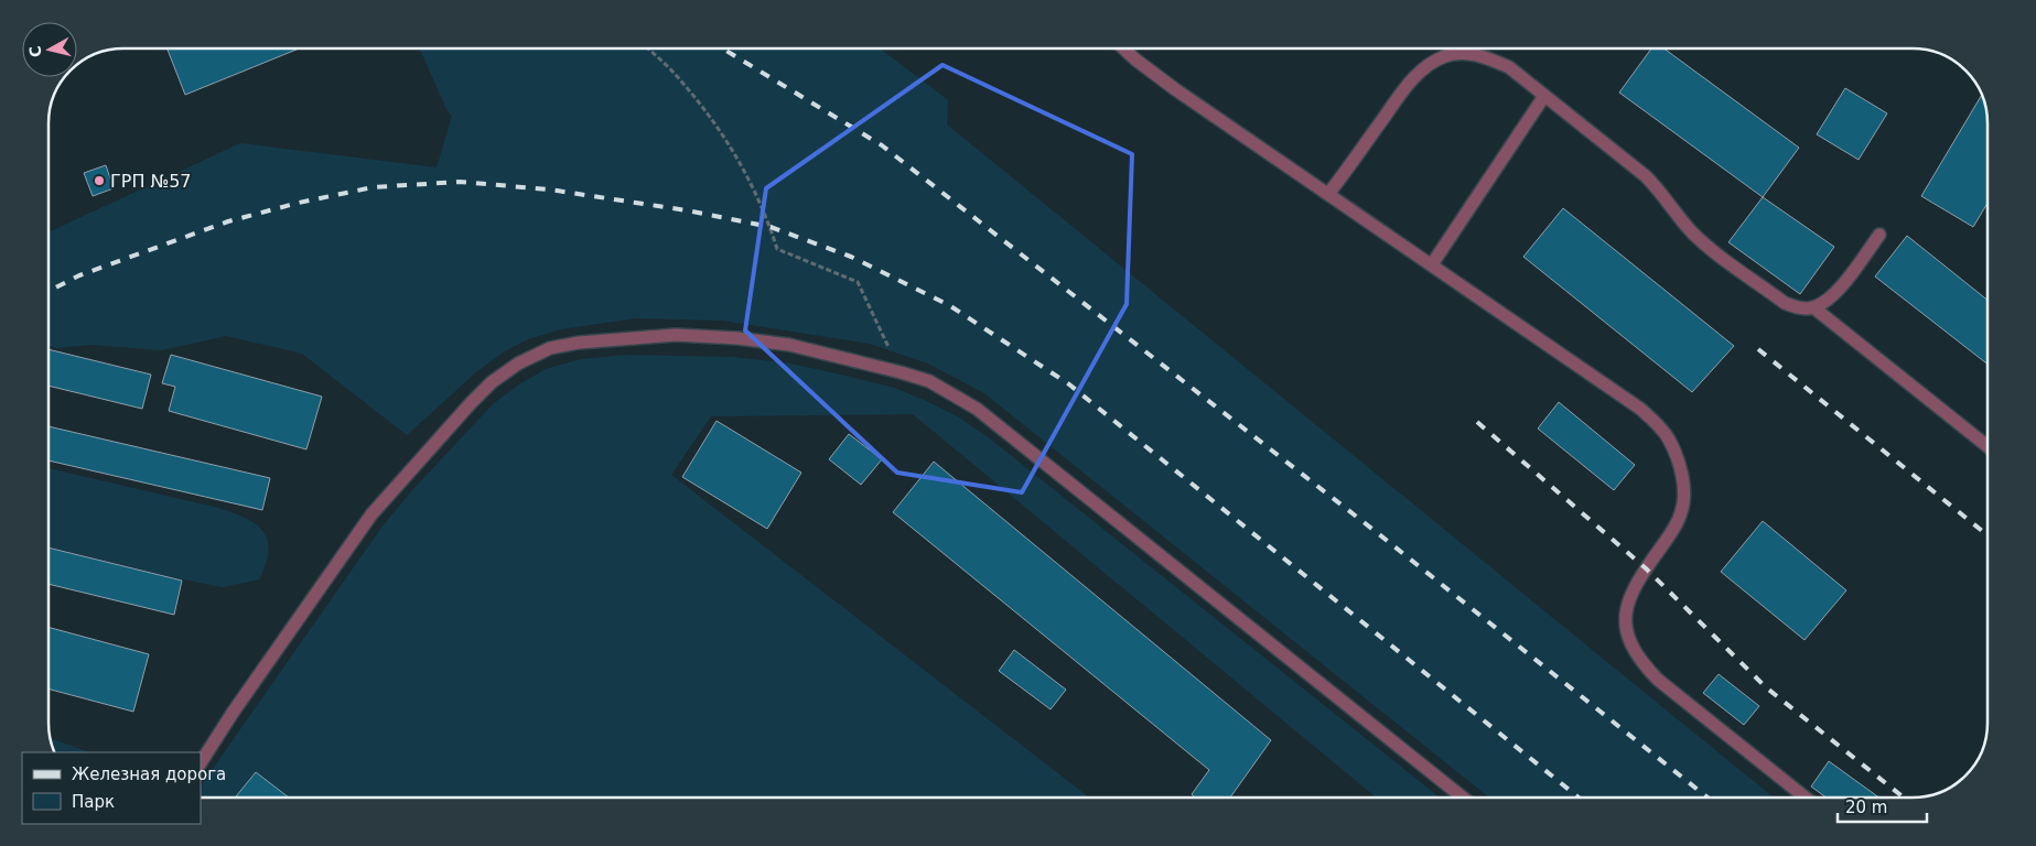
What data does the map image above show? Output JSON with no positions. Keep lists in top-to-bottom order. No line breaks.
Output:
{"places":["ГРП №57"],"legend":["Железная дорога","Парк"],"scale_bar":"20 m","north":"left"}
